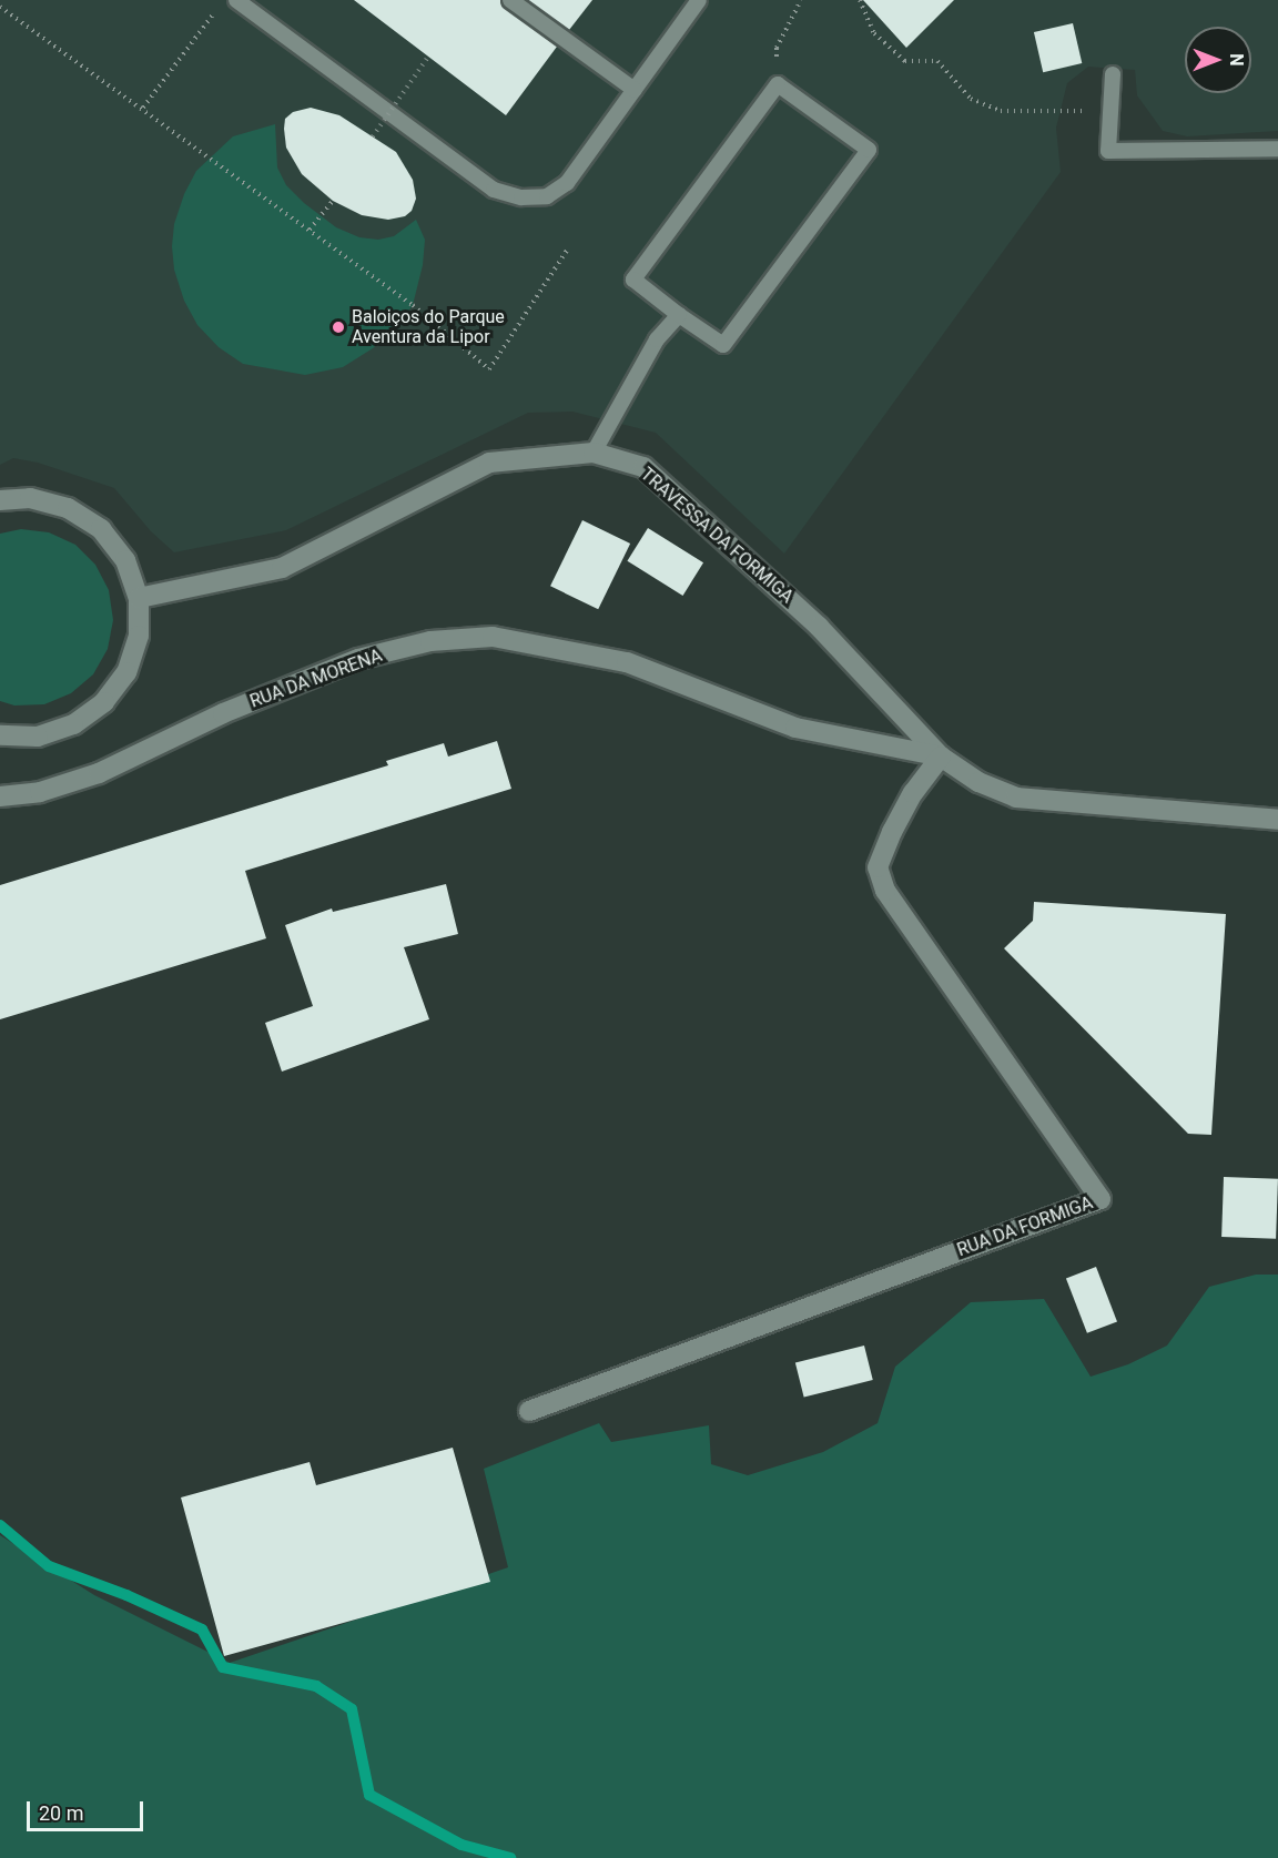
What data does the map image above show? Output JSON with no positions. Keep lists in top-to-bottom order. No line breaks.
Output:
{"streets":{"street":["TRAVESSA DA FORMIGA","RUA DA MORENA","RUA DA FORMIGA"]},"crossings":[["TRAVESSA DA FORMIGA","RUA DA MORENA"],["TRAVESSA DA FORMIGA","RUA DA FORMIGA"],["RUA DA MORENA","RUA DA FORMIGA"]],"places":["Baloiços do Parque Aventura da Lipor"],"scale_bar":"20 m","north":"right"}
